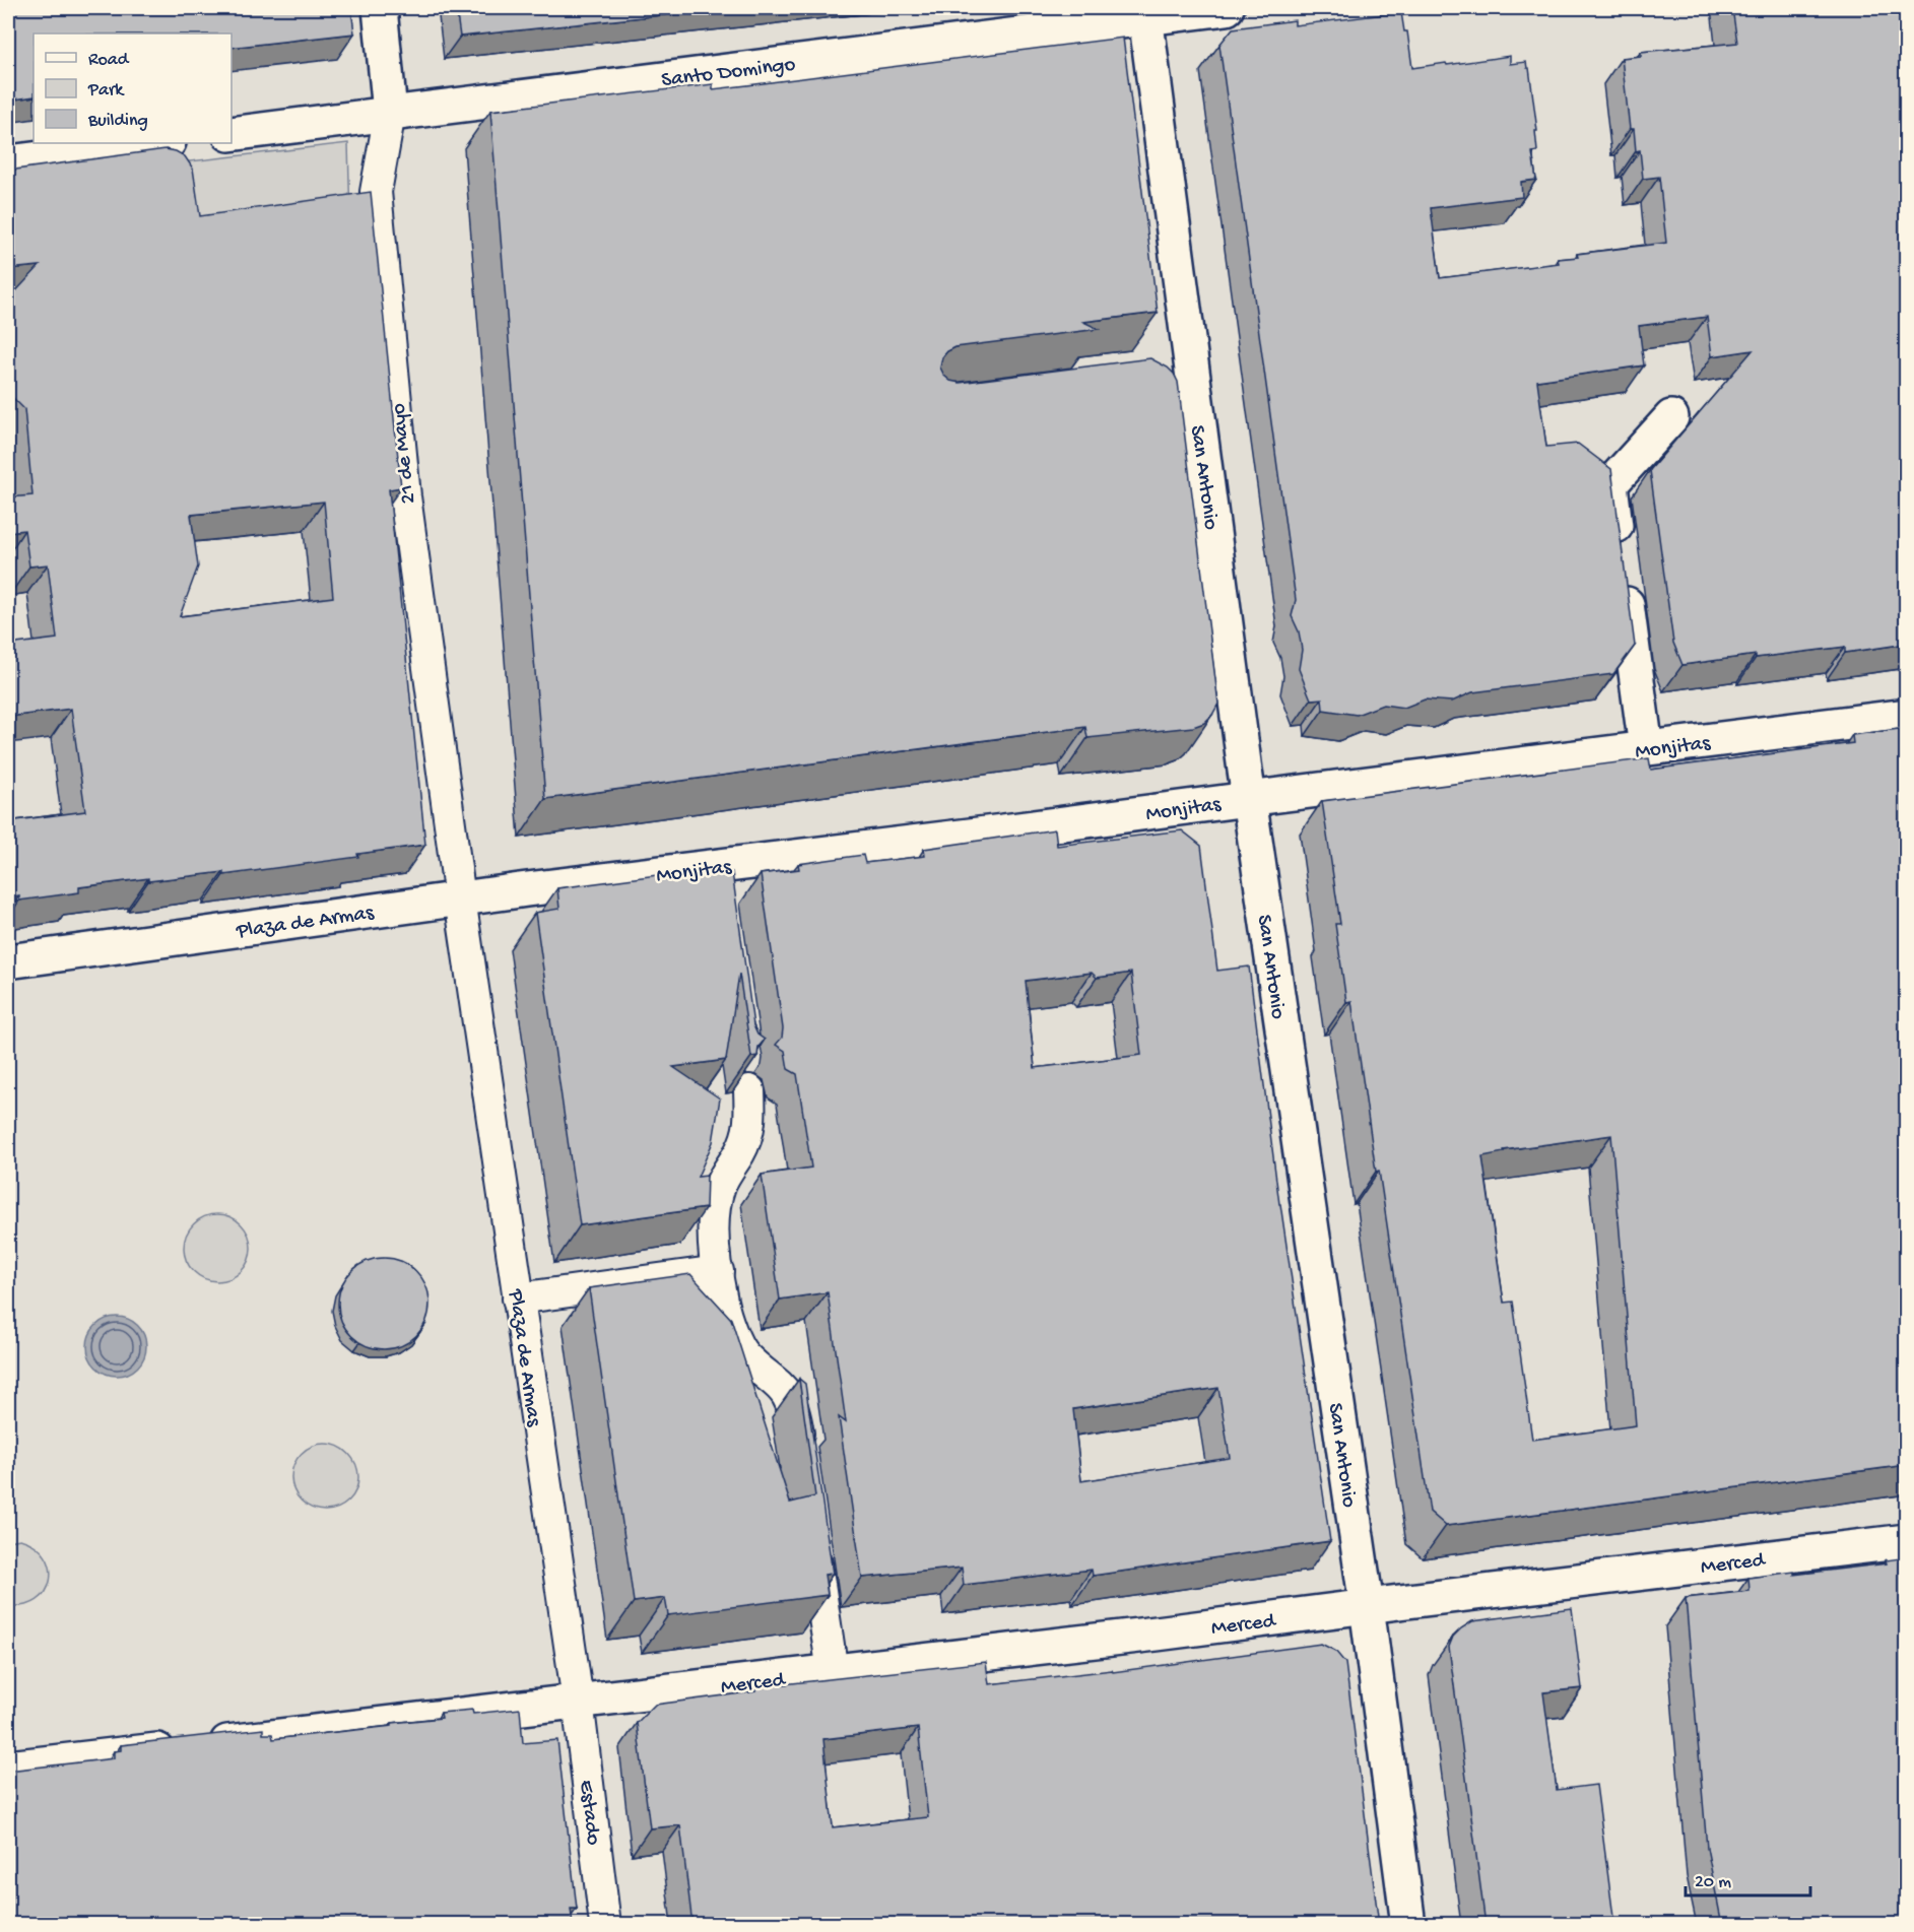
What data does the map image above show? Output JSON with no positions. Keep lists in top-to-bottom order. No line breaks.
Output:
{"streets":{"street":["Santo Domingo","21 de Mayo","San Antonio","Monjitas","Plaza de Armas","Merced","Estado"]},"crossings":[["Santo Domingo","21 de Mayo"],["Santo Domingo","San Antonio"],["21 de Mayo","Monjitas"],["21 de Mayo","Plaza de Armas"],["San Antonio","Monjitas"],["San Antonio","Merced"],["Monjitas","Plaza de Armas"],["Plaza de Armas","Merced"],["Plaza de Armas","Estado"],["Merced","Estado"]],"legend":["Road","Park","Building"],"scale_bar":"20 m"}
